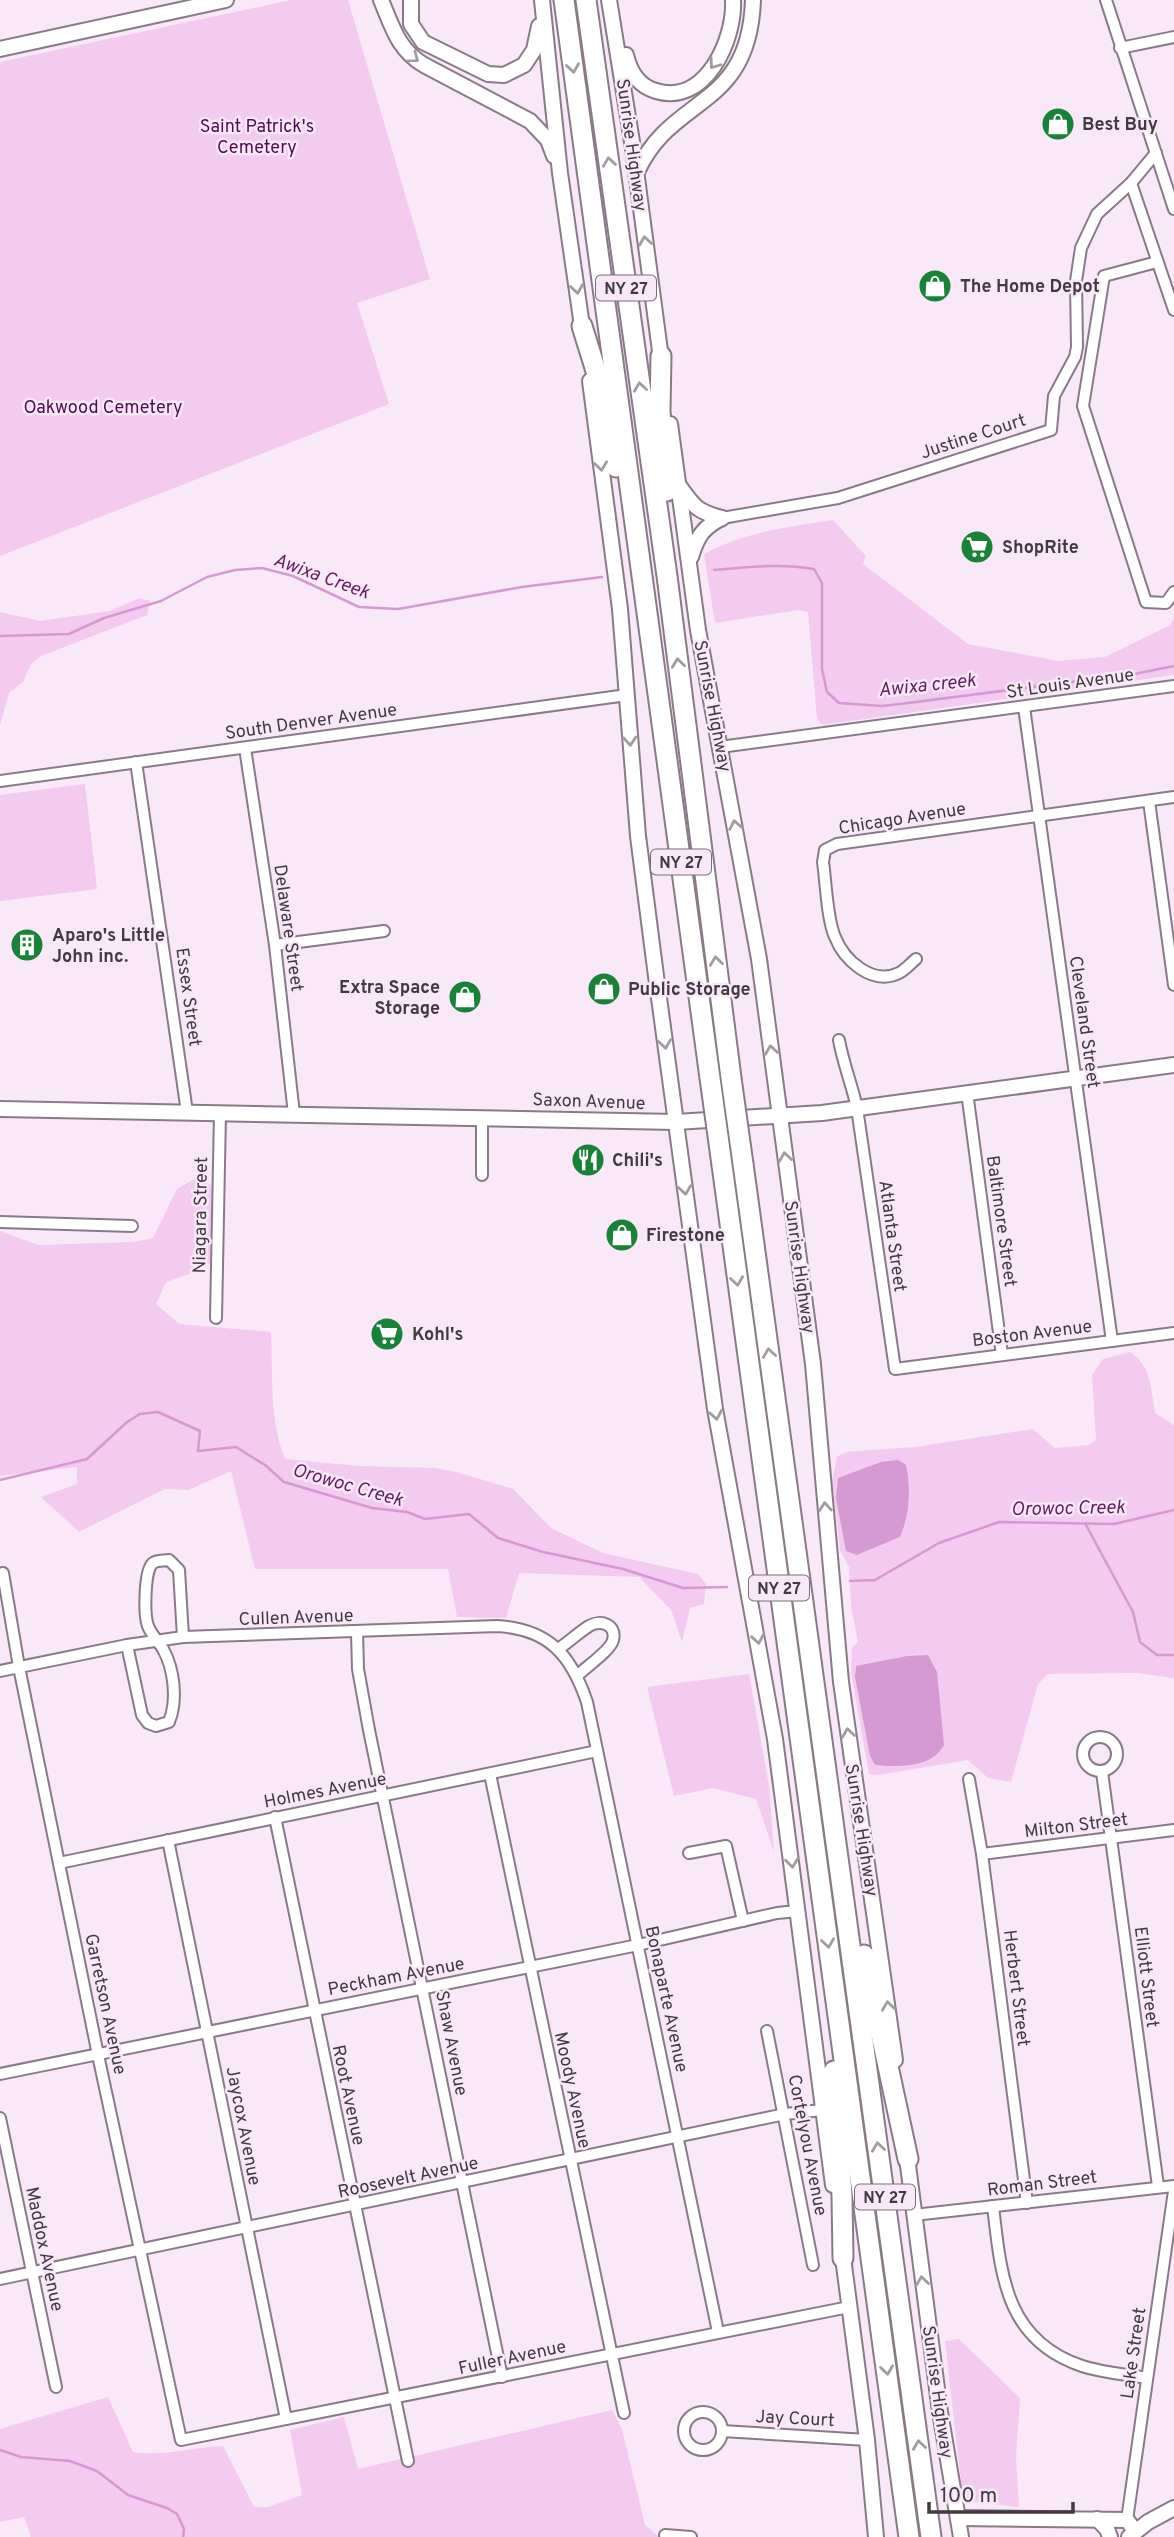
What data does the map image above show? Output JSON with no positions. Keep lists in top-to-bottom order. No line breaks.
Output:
{"streets":{"highway":["Sunrise Highway","NY 27"],"main road":["Saxon Avenue"],"street":["Justine Court","St Louis Avenue","South Denver Avenue","Chicago Avenue","Delaware Street","Essex Street","Cleveland Street","Niagara Street","Baltimore Street","Atlanta Street","Boston Avenue","Cullen Avenue","Holmes Avenue","Milton Street","Peckham Avenue","Elliott Street","Herbert Street","Bonaparte Avenue","Garretson Avenue","Shaw Avenue","Moody Avenue","Root Avenue","Jaycox Avenue","Cortelyou Avenue","Roosevelt Avenue","Roman Street","Maddox Avenue","Lake Street","Fuller Avenue","Jay Court"]},"crossings":[["Sunrise Highway","St Louis Avenue"],["Sunrise Highway","Saxon Avenue"],["Sunrise Highway","Roman Street"],["St Louis Avenue","Cleveland Street"],["South Denver Avenue","Delaware Street"],["South Denver Avenue","Essex Street"],["Chicago Avenue","Cleveland Street"],["Delaware Street","Saxon Avenue"],["Essex Street","Saxon Avenue"],["Cleveland Street","Saxon Avenue"],["Cleveland Street","Boston Avenue"],["Saxon Avenue","Niagara Street"],["Saxon Avenue","Baltimore Street"],["Saxon Avenue","Atlanta Street"],["Baltimore Street","Boston Avenue"],["Atlanta Street","Boston Avenue"],["Cullen Avenue","Bonaparte Avenue"],["Cullen Avenue","Garretson Avenue"],["Cullen Avenue","Shaw Avenue"],["Holmes Avenue","Bonaparte Avenue"],["Holmes Avenue","Garretson Avenue"],["Holmes Avenue","Shaw Avenue"],["Holmes Avenue","Moody Avenue"],["Holmes Avenue","Root Avenue"],["Holmes Avenue","Jaycox Avenue"],["Milton Street","Elliott Street"],["Milton Street","Herbert Street"],["Peckham Avenue","Bonaparte Avenue"],["Peckham Avenue","Garretson Avenue"],["Peckham Avenue","Shaw Avenue"],["Peckham Avenue","Moody Avenue"],["Peckham Avenue","Root Avenue"],["Peckham Avenue","Jaycox Avenue"],["Elliott Street","Roman Street"],["Herbert Street","Roman Street"],["Bonaparte Avenue","Roosevelt Avenue"],["Bonaparte Avenue","Fuller Avenue"],["Garretson Avenue","Roosevelt Avenue"],["Garretson Avenue","Fuller Avenue"],["Shaw Avenue","Roosevelt Avenue"],["Shaw Avenue","Fuller Avenue"],["Moody Avenue","Roosevelt Avenue"],["Moody Avenue","Fuller Avenue"],["Root Avenue","Roosevelt Avenue"],["Root Avenue","Fuller Avenue"],["Jaycox Avenue","Roosevelt Avenue"],["Jaycox Avenue","Fuller Avenue"],["Cortelyou Avenue","Roosevelt Avenue"],["Roosevelt Avenue","Maddox Avenue"],["Roman Street","Lake Street"]],"water":["Awixa Creek","Awixa creek","Orowoc Creek"],"parks":["Saint Patrick's Cemetery","Oakwood Cemetery"],"places":{"shop":["Best Buy","The Home Depot","Public Storage","Extra Space Storage","Firestone"],"supermarket":["ShopRite","Kohl's"],"building":["Aparo's Little John inc."],"restaurant":["Chili's"]},"scale_bar":"100 m"}
